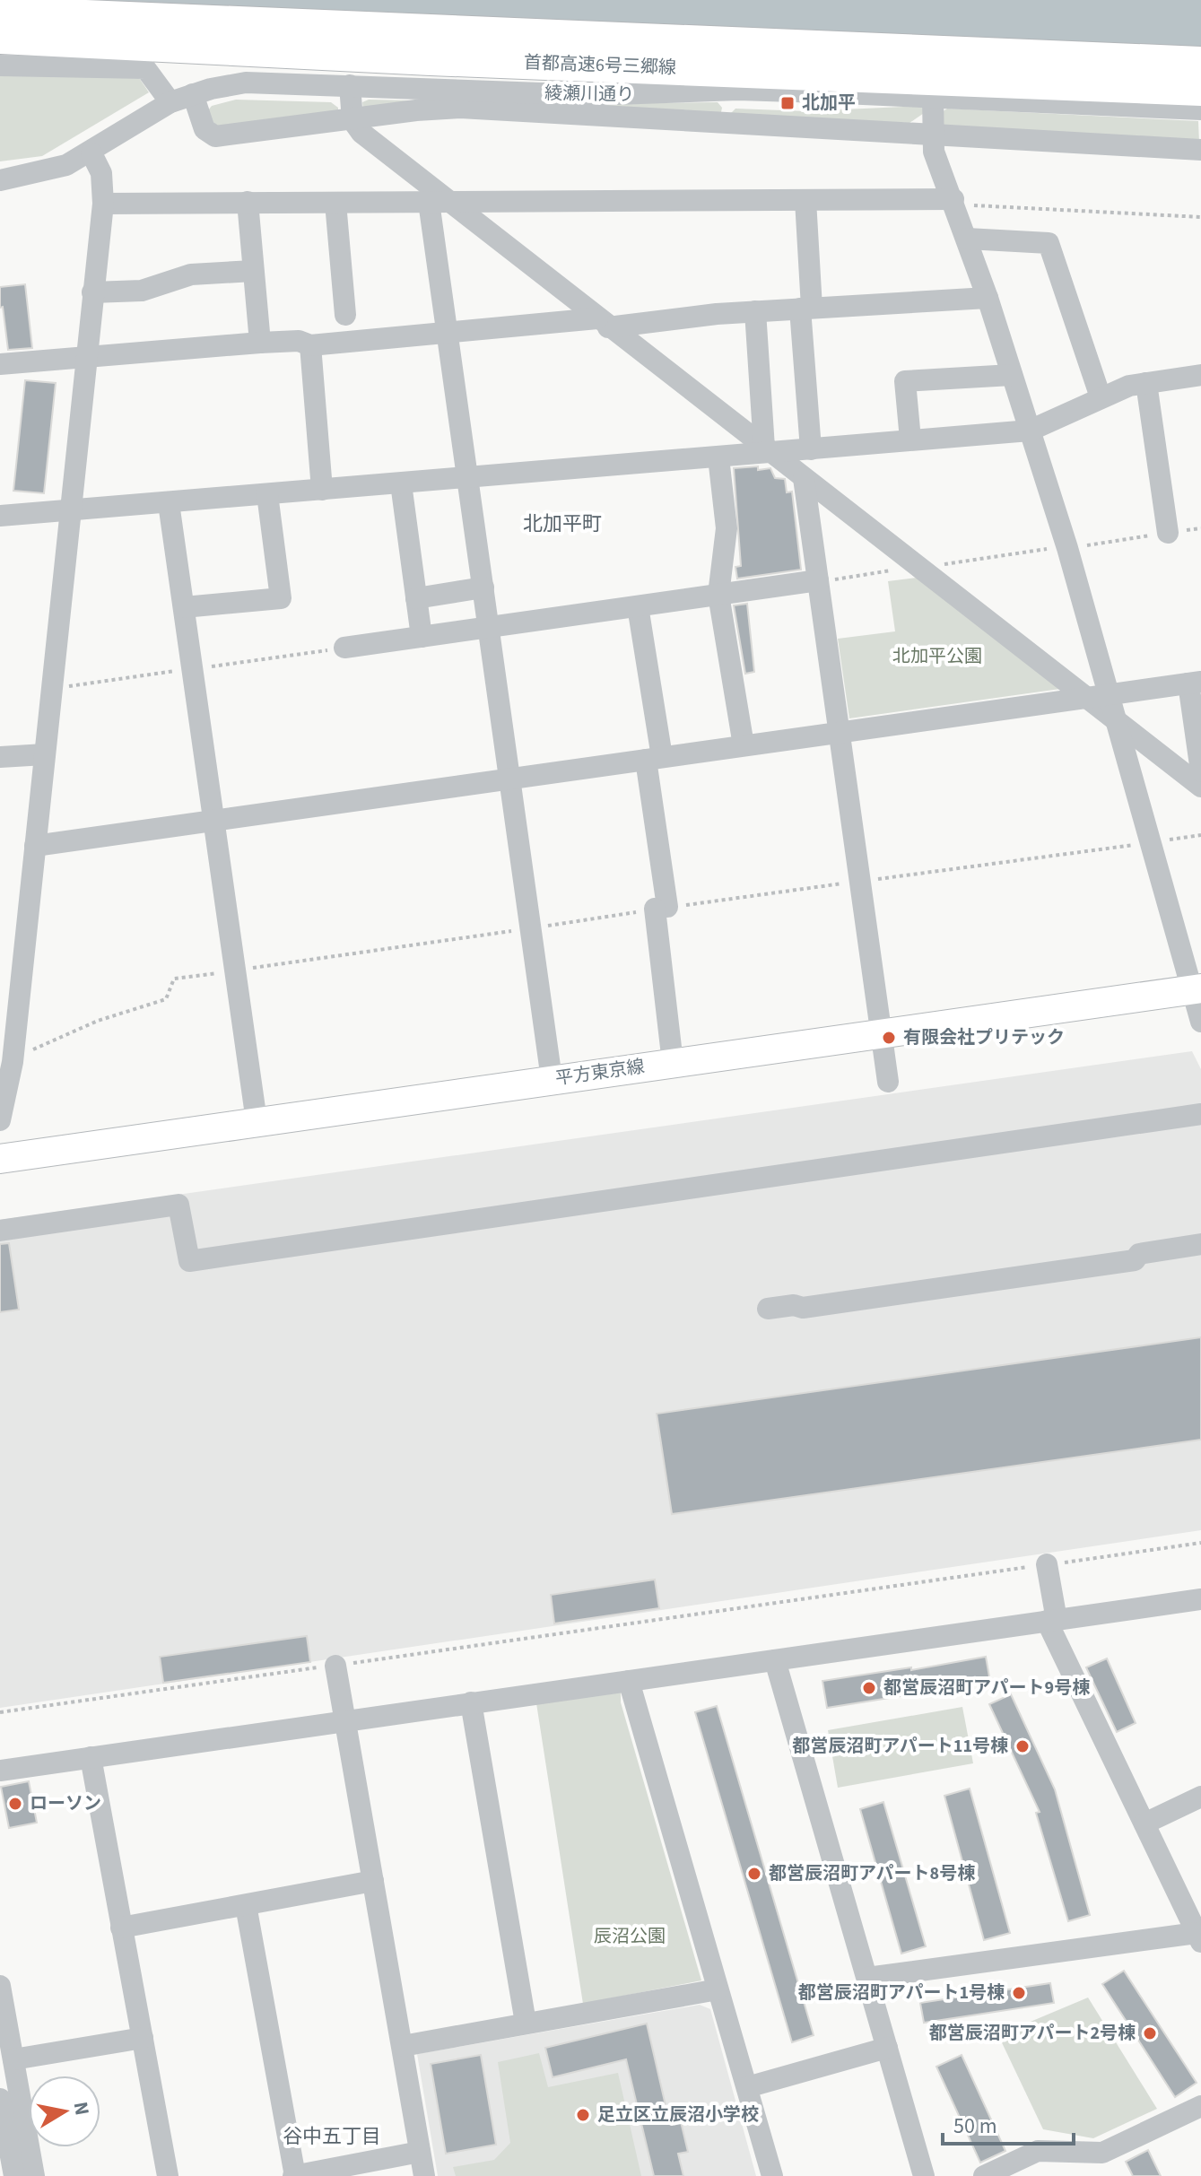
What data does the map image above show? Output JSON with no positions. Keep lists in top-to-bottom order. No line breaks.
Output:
{"streets":{"highway":["首都高速6号三郷線"],"main road":["平方東京線"],"street":["綾瀬川通り"]},"districts":["北加平町","谷中五丁目"],"parks":["北加平公園","辰沼公園"],"places":{"transit":["北加平"],"other":["有限会社プリテック","都営辰沼町アパート9号棟","都営辰沼町アパート11号棟","ローソン","都営辰沼町アパート8号棟","都営辰沼町アパート1号棟","都営辰沼町アパート2号棟","足立区立辰沼小学校"]},"scale_bar":"50 m","north":"right"}
